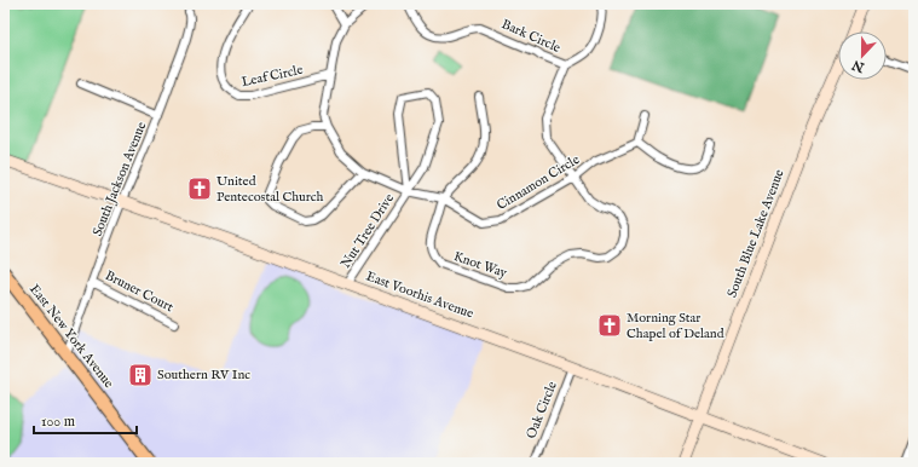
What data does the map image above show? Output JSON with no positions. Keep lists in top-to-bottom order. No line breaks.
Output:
{"streets":{"main road":["East New York Avenue"],"street":["Bark Circle","Leaf Circle","South Jackson Avenue","Cinnamon Circle","Nut Tree Drive","South Blue Lake Avenue","Knot Way","Bruner Court","East Voorhis Avenue","Oak Circle"]},"crossings":[["Bark Circle","Cinnamon Circle"],["Bark Circle","Knot Way"],["Leaf Circle","Cinnamon Circle"],["South Jackson Avenue","Bruner Court"],["South Jackson Avenue","East Voorhis Avenue"],["South Jackson Avenue","East New York Avenue"],["Cinnamon Circle","Nut Tree Drive"],["Cinnamon Circle","Knot Way"],["Nut Tree Drive","East Voorhis Avenue"],["South Blue Lake Avenue","East Voorhis Avenue"],["East Voorhis Avenue","Oak Circle"]],"places":{"church":["United Pentecostal Church","Morning Star Chapel of Deland"],"building":["Southern RV Inc"]},"scale_bar":"100 m","north":"bottom"}
